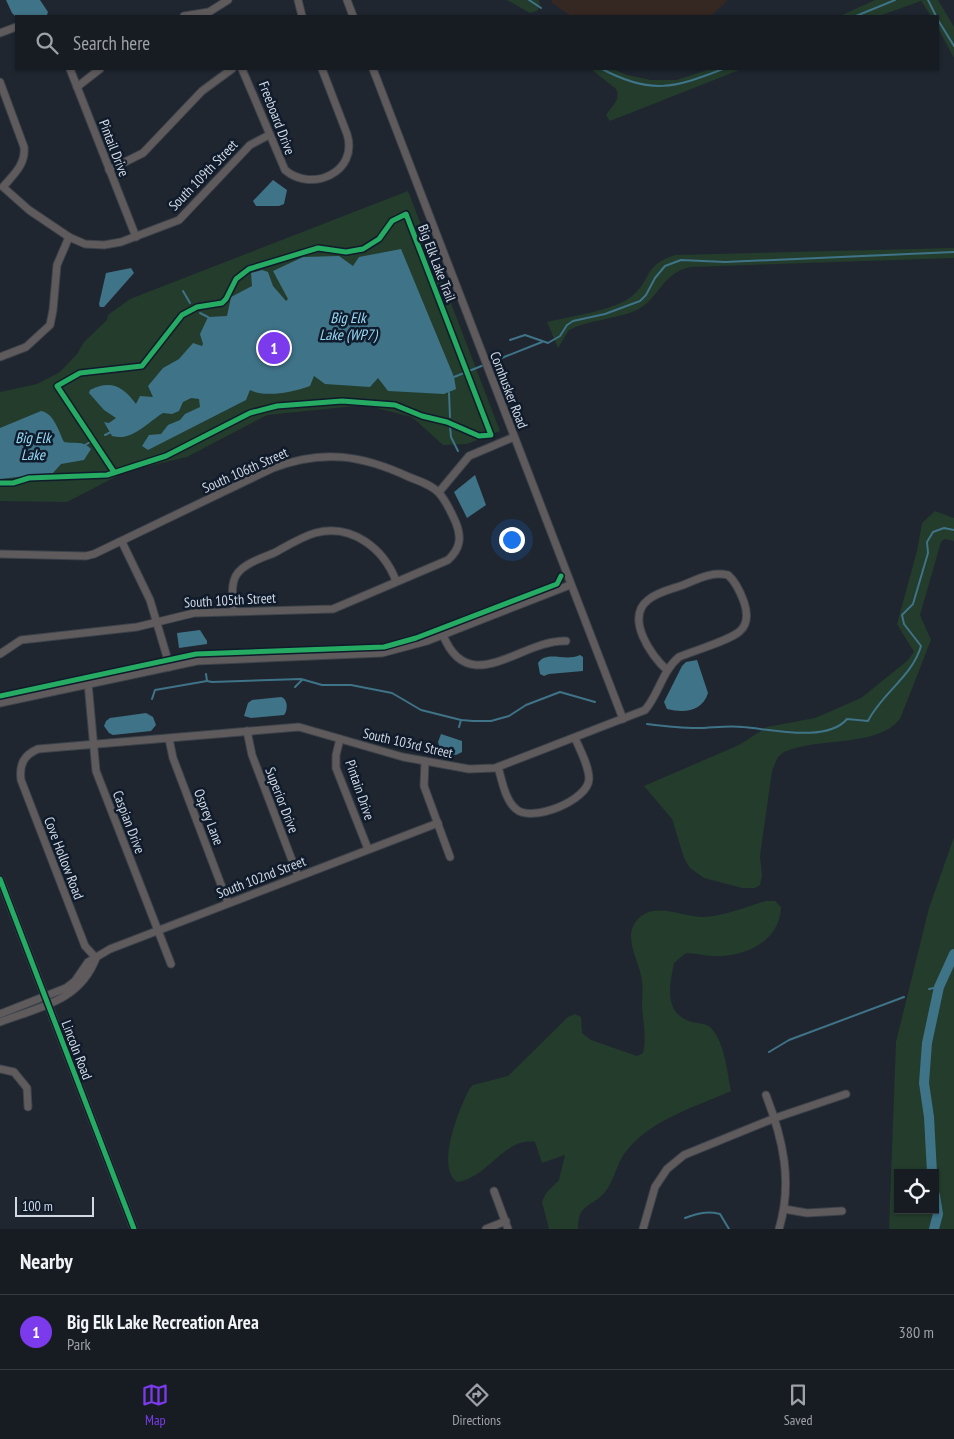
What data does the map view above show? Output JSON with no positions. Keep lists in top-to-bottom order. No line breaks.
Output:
{"streets":{"street":["Freeboard Drive","Pintail Drive","South 109th Street","Cornhusker Road","South 106th Street","South 105th Street","South 103rd Street","Pintain Drive","Superior Drive","Osprey Lane","Caspian Drive","Cove Hollow Road","South 102nd Street","Lincoln Road"],"cycle path":["Big Elk Lake Trail"]},"crossings":[["Freeboard Drive","South 109th Street"],["Pintail Drive","South 109th Street"],["Cornhusker Road","South 103rd Street"],["South 106th Street","South 105th Street"],["South 103rd Street","Pintain Drive"],["South 103rd Street","Superior Drive"],["South 103rd Street","Osprey Lane"],["South 103rd Street","Caspian Drive"],["South 103rd Street","Cove Hollow Road"],["Pintain Drive","South 102nd Street"],["Superior Drive","South 102nd Street"],["Osprey Lane","South 102nd Street"],["Caspian Drive","South 102nd Street"],["Cove Hollow Road","South 102nd Street"]],"water":["Big Elk Lake (WP7)","Big Elk Lake"],"scale_bar":"100 m","page":{"search":"Search here","pins":"1","scale":"100 m","heading":"Nearby","list":[{"mark":"1","name":"Big Elk Lake Recreation Area","note":"Park","value":"380 m"}],"nav":["Map","Directions","Saved"]}}
